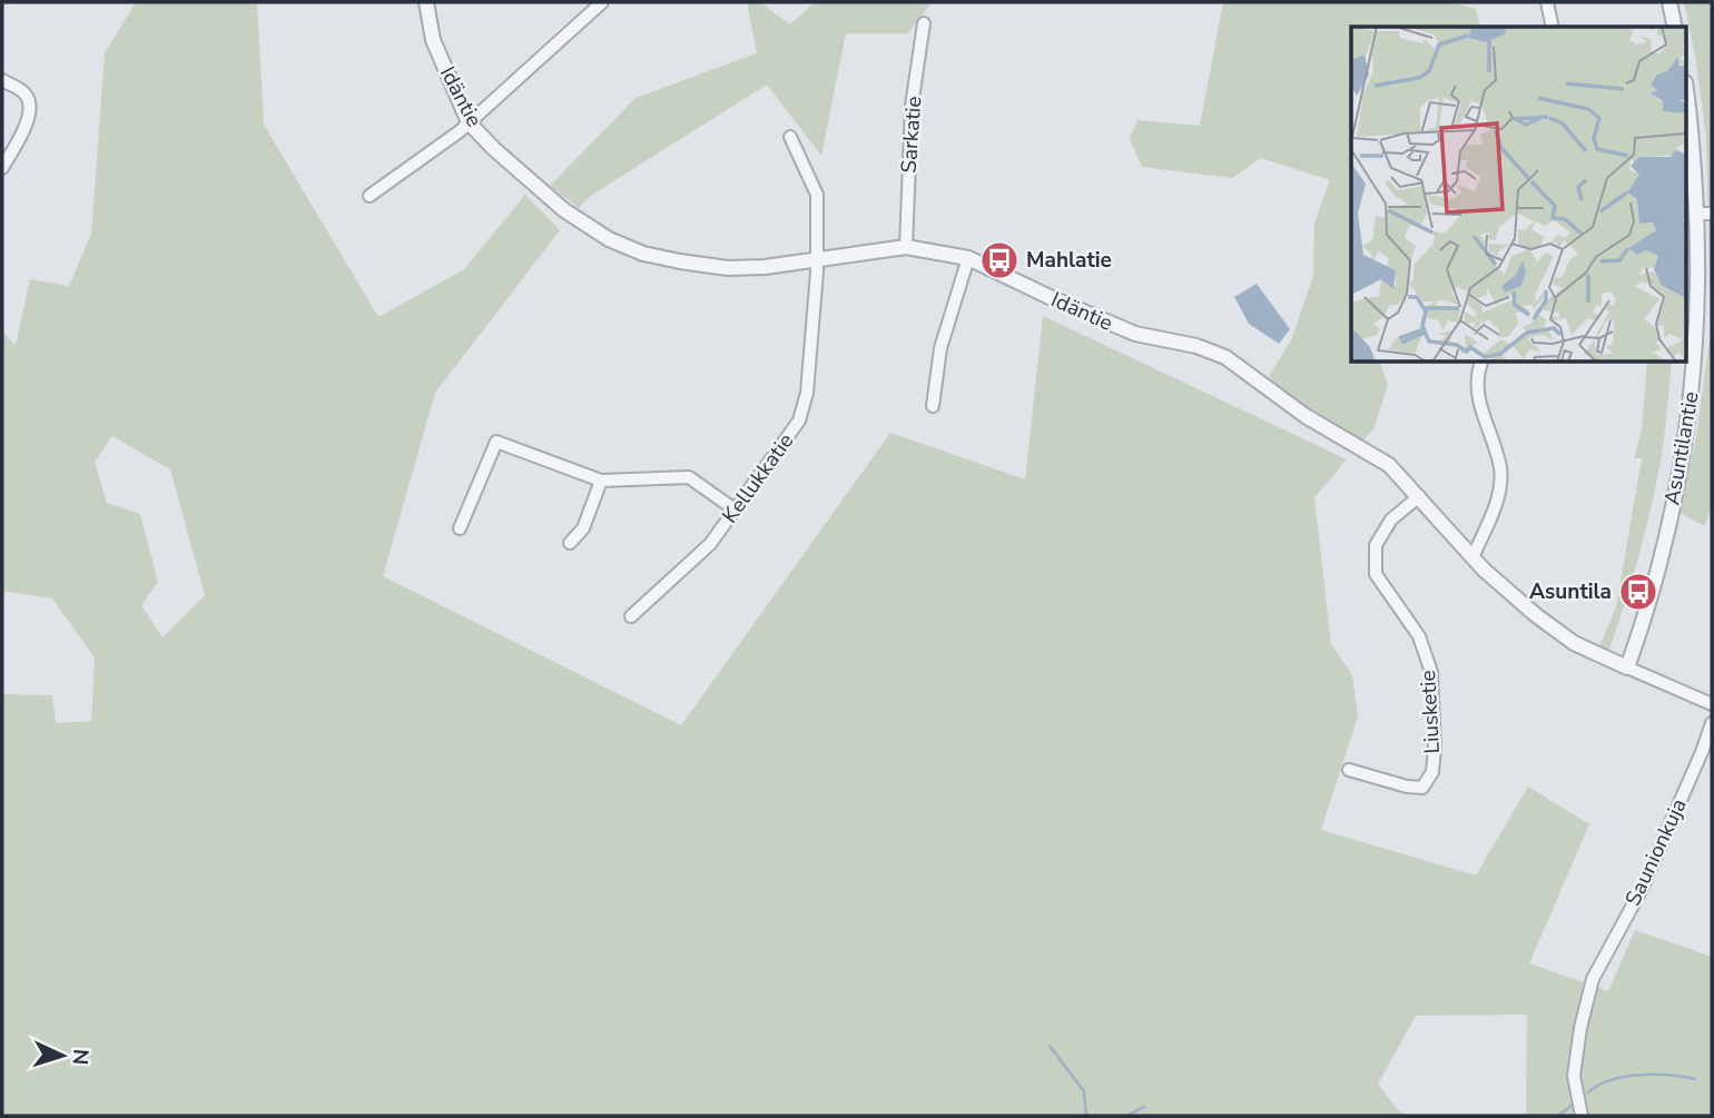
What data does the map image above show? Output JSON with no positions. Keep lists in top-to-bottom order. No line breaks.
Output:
{"streets":{"street":["Idäntie","Sarkatie","Asuntilantie","Kellukkatie","Liusketie","Saunionkuja"]},"crossings":[["Idäntie","Sarkatie"],["Idäntie","Asuntilantie"],["Idäntie","Kellukkatie"],["Idäntie","Liusketie"]],"places":{"bus stop":["Mahlatie","Asuntila"]},"north":"right"}
